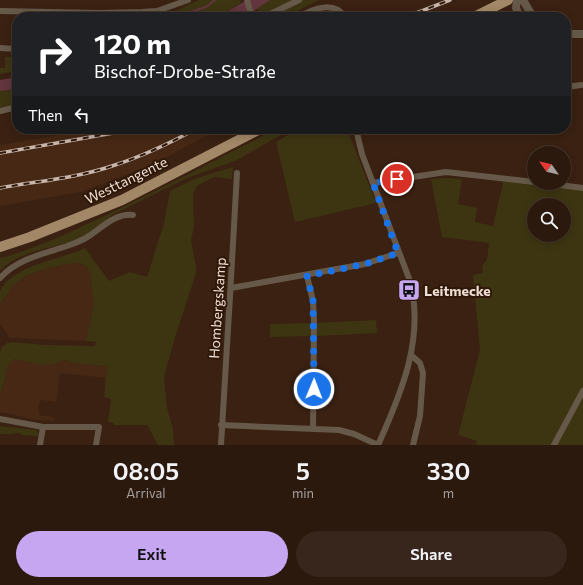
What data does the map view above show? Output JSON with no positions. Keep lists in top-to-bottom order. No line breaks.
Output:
{"streets":{"main road":["Westtangente"],"street":["Hombergskamp"]},"places":{"bus stop":["Leitmecke"]},"north":"top left","page":{"turn":["120 m","Bischof-Drobe-Straße"],"then":"Then","eta":["08:05","Arrival","5","min","330","m"],"buttons":["Exit","Share"]}}
